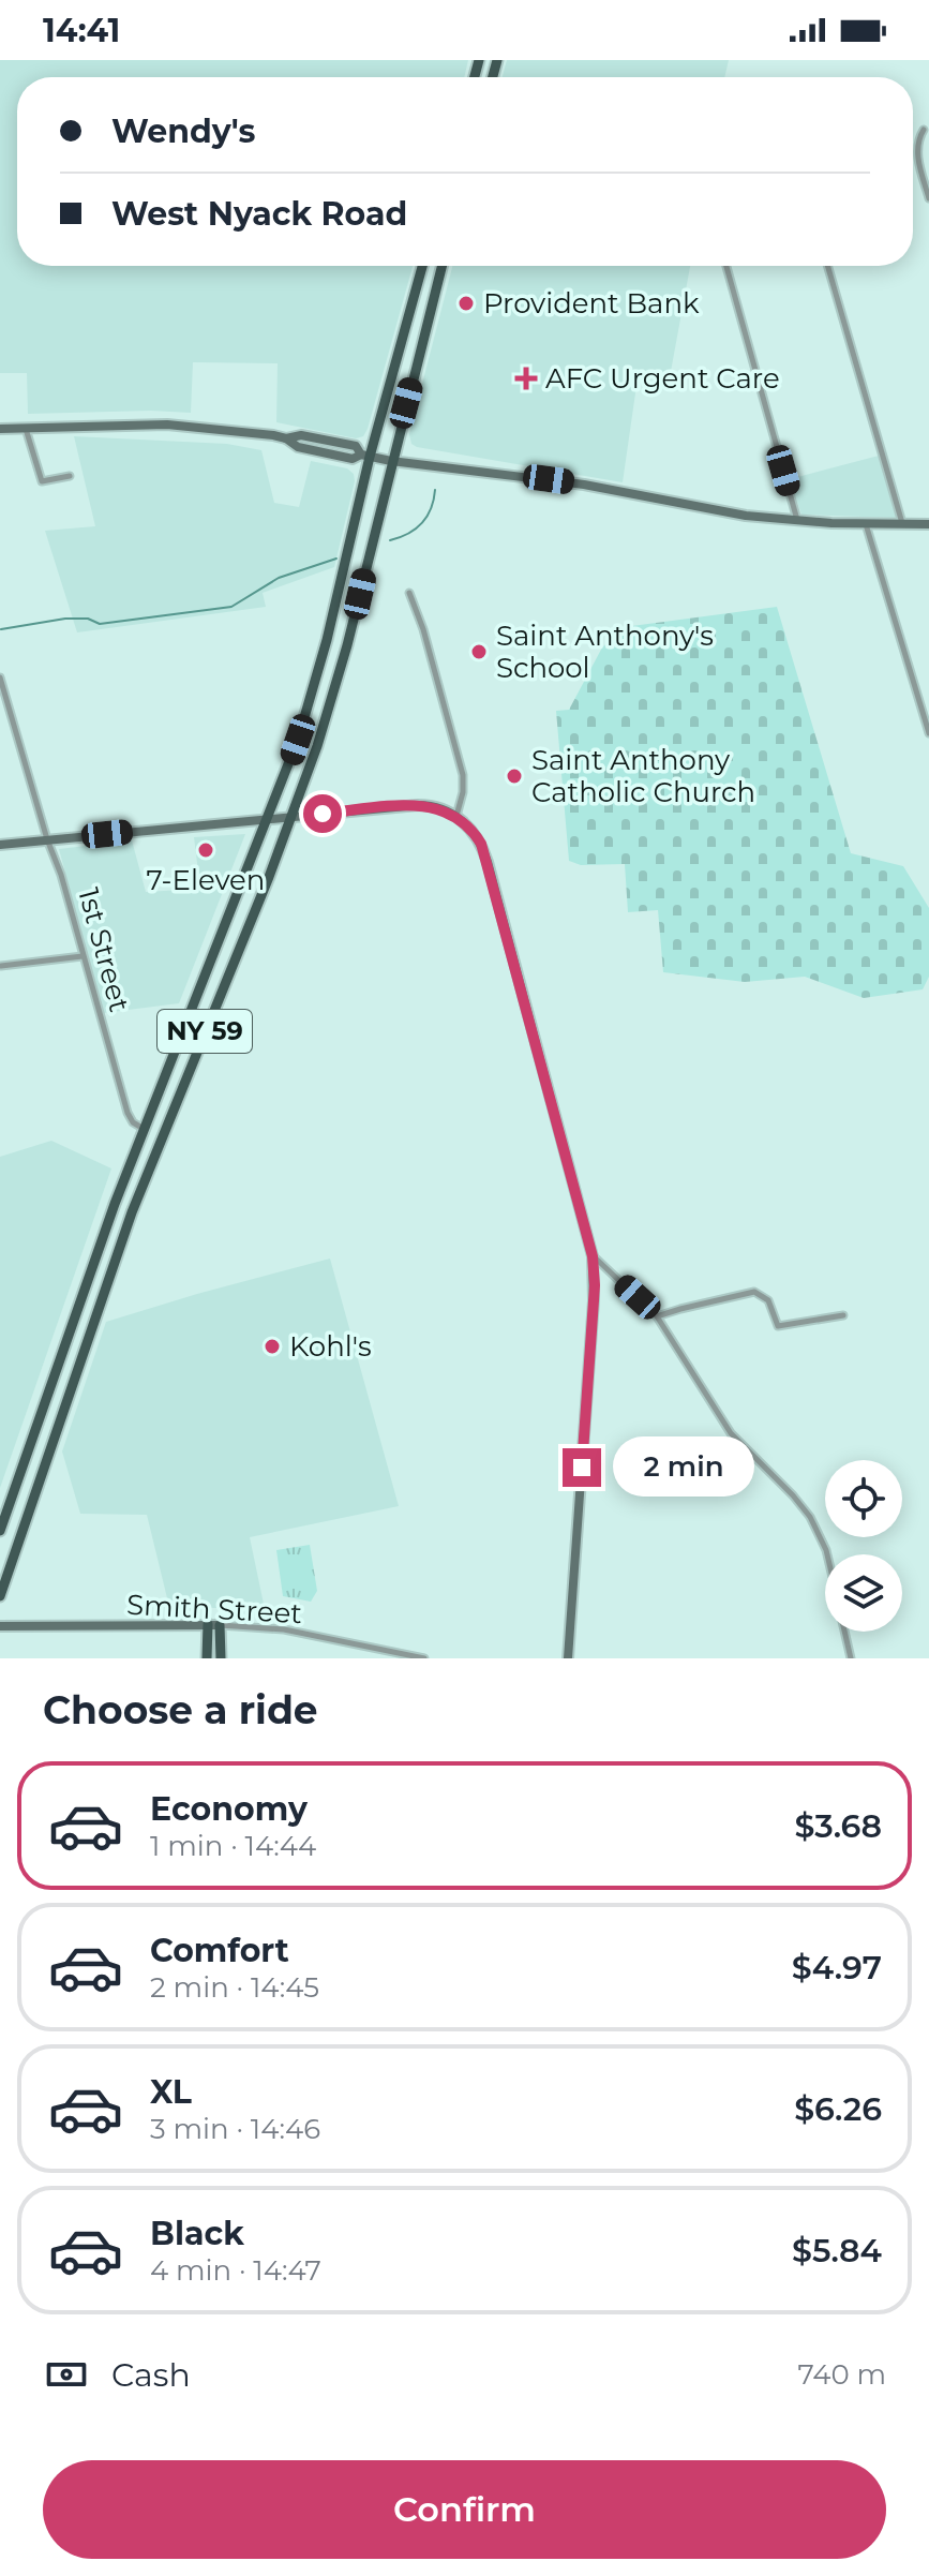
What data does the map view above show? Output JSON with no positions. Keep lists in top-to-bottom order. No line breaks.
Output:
{"streets":{"main road":["NY 59"],"street":["1st Street","Smith Street"]},"crossings":[["1st Street","NY 59"]],"places":{"other":["Provident Bank","Saint Anthony's School","Saint Anthony Catholic Church","7-Eleven","Kohl's"],"health":["AFC Urgent Care"]},"page":{"status":"14:41","banner":["Wendy's","West Nyack Road"],"bubble":"2 min","heading":"Choose a ride","list":[{"name":"Economy","note":"1 min · 14:44","value":"$3.68"},{"name":"Comfort","note":"2 min · 14:45","value":"$4.97"},{"name":"XL","note":"3 min · 14:46","value":"$6.26"},{"name":"Black","note":"4 min · 14:47","value":"$5.84"}],"pay":["Cash","740 m"],"buttons":"Confirm"}}
